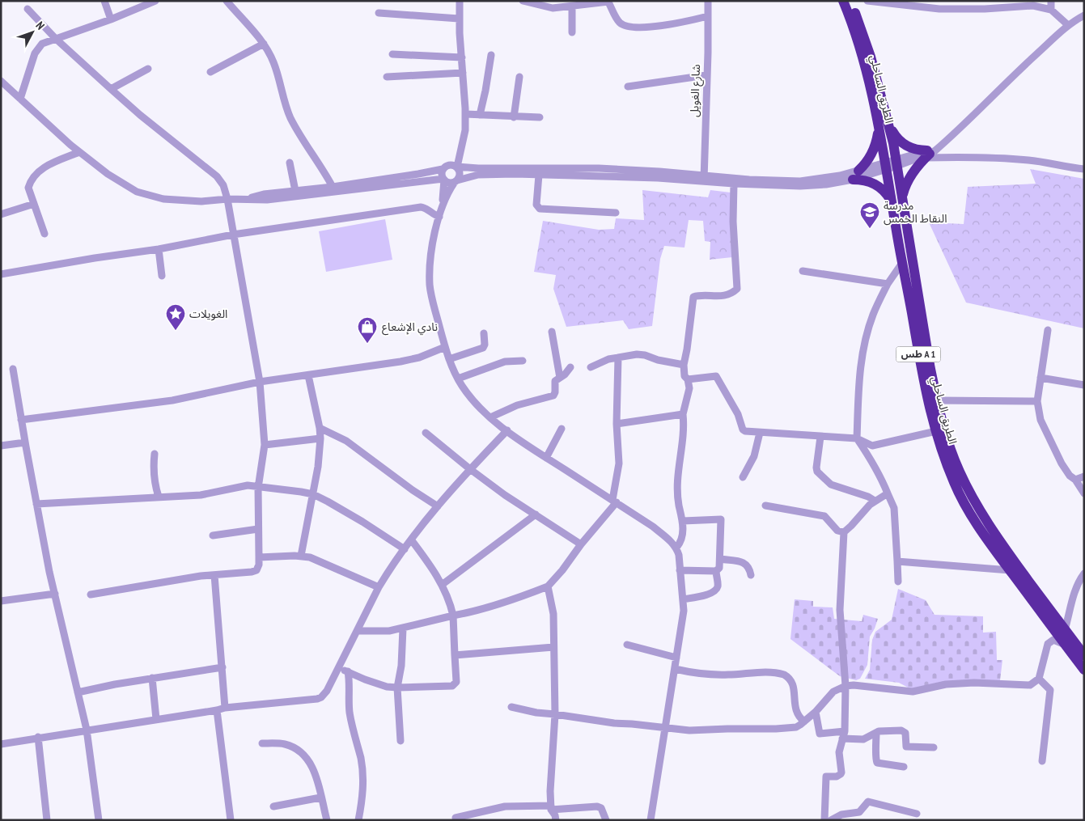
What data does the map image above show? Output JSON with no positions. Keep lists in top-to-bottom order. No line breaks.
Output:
{"streets":{"highway":["الطريق الساحلي","طس A 1"],"street":["شارع الغويل"]},"places":{"school or university":["مدرسة النقاط الخمس"],"place":["الغويلات"],"shop":["نادي الإشعاع"]},"north":"top right"}
